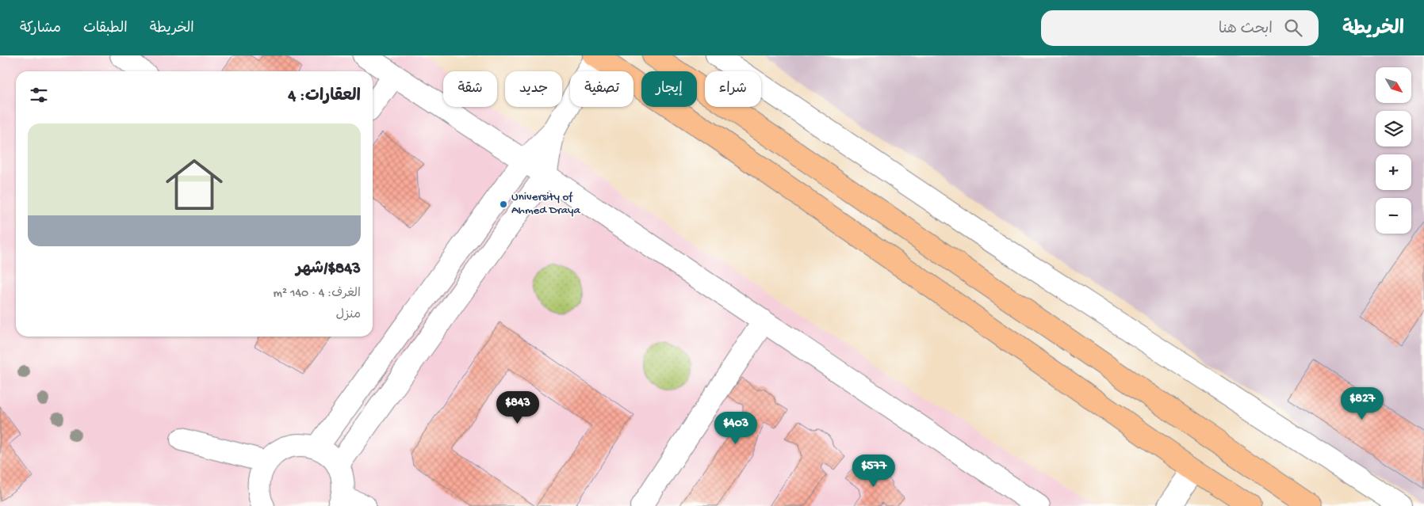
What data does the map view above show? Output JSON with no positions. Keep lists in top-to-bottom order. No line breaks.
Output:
{"places":["University of Ahmed Draya"],"north":"bottom right","page":{"header":"الخريطة","search":"ابحث هنا","nav":["الخريطة","الطبقات","مشاركة"],"map_buttons":["+","−"],"chip":["شراء","إيجار","تصفية","جديد","شقة"],"heading":"العقارات: 4","list":[{"name":"$843/شهر","note":"الغرف: 4 · 140 m² · منزل"}],"price":["$827","$843","$403","$577"]}}
